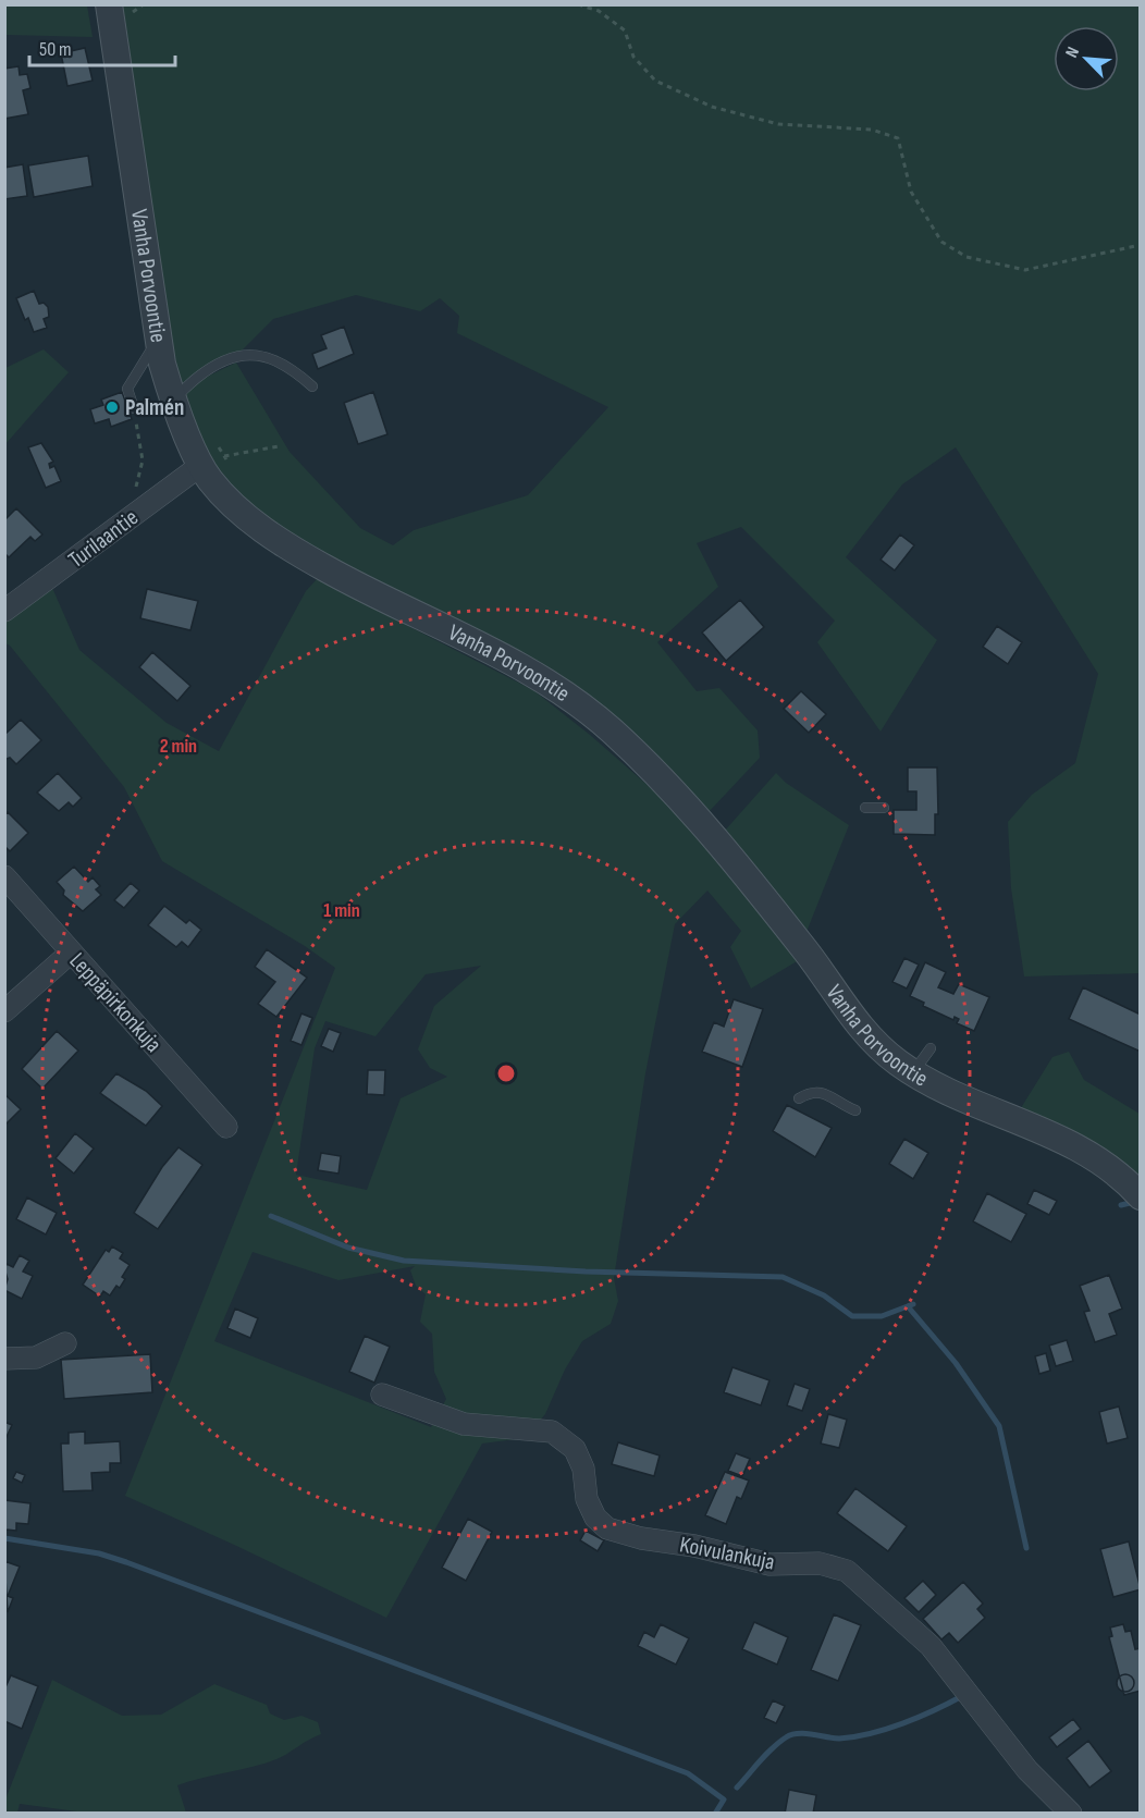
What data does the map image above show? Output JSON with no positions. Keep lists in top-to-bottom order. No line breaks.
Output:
{"streets":{"street":["Vanha Porvoontie","Turilaantie","Leppäpirkonkuja","Koivulankuja"]},"crossings":[["Vanha Porvoontie","Turilaantie"]],"places":["Palmén"],"scale_bar":"50 m","north":"top left","rings":["2 min","1 min"]}
